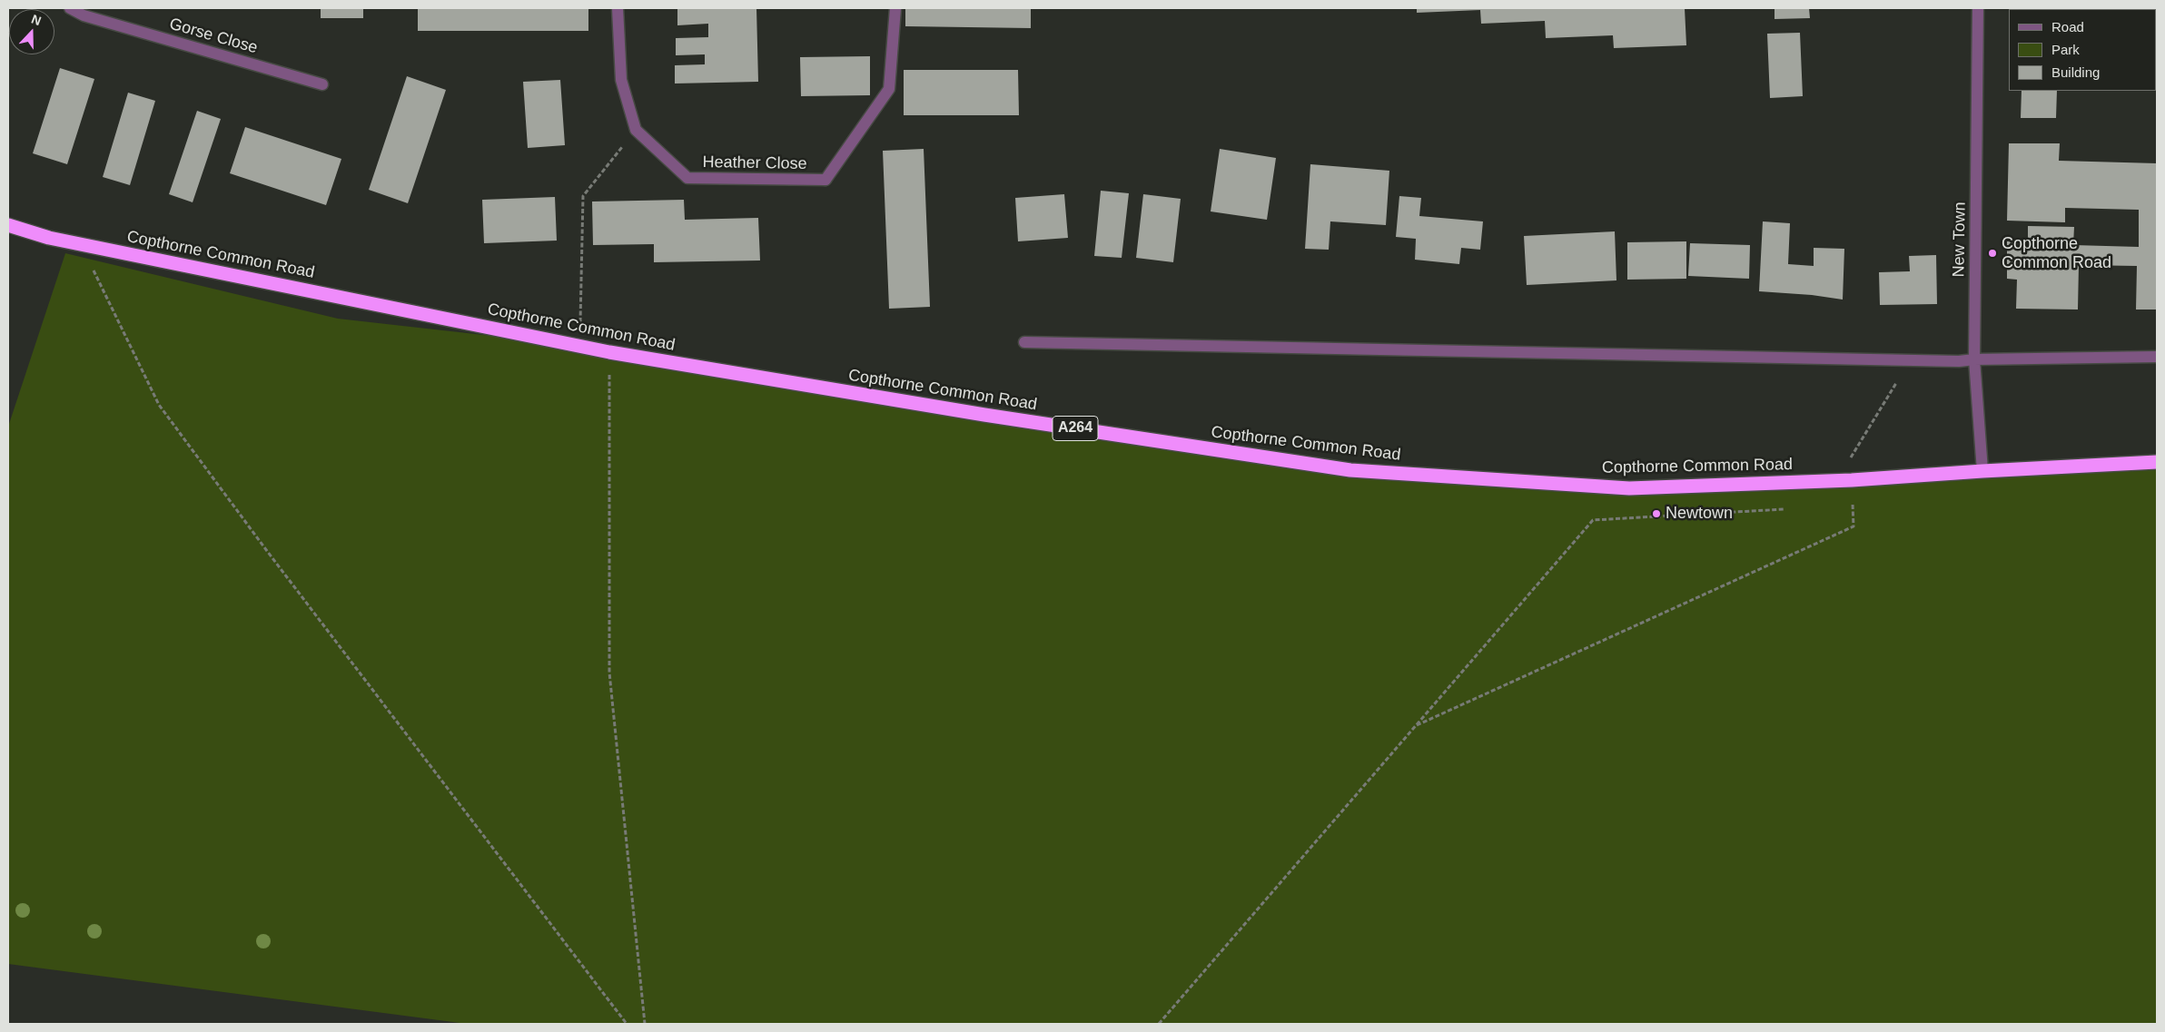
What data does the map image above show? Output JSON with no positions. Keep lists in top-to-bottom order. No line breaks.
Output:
{"streets":{"highway":["Copthorne Common Road","A264"],"street":["Gorse Close","Heather Close","New Town"]},"crossings":[["New Town","Copthorne Common Road"]],"places":["Copthorne Common Road","Newtown"],"legend":["Road","Park","Building"],"north":"top"}
